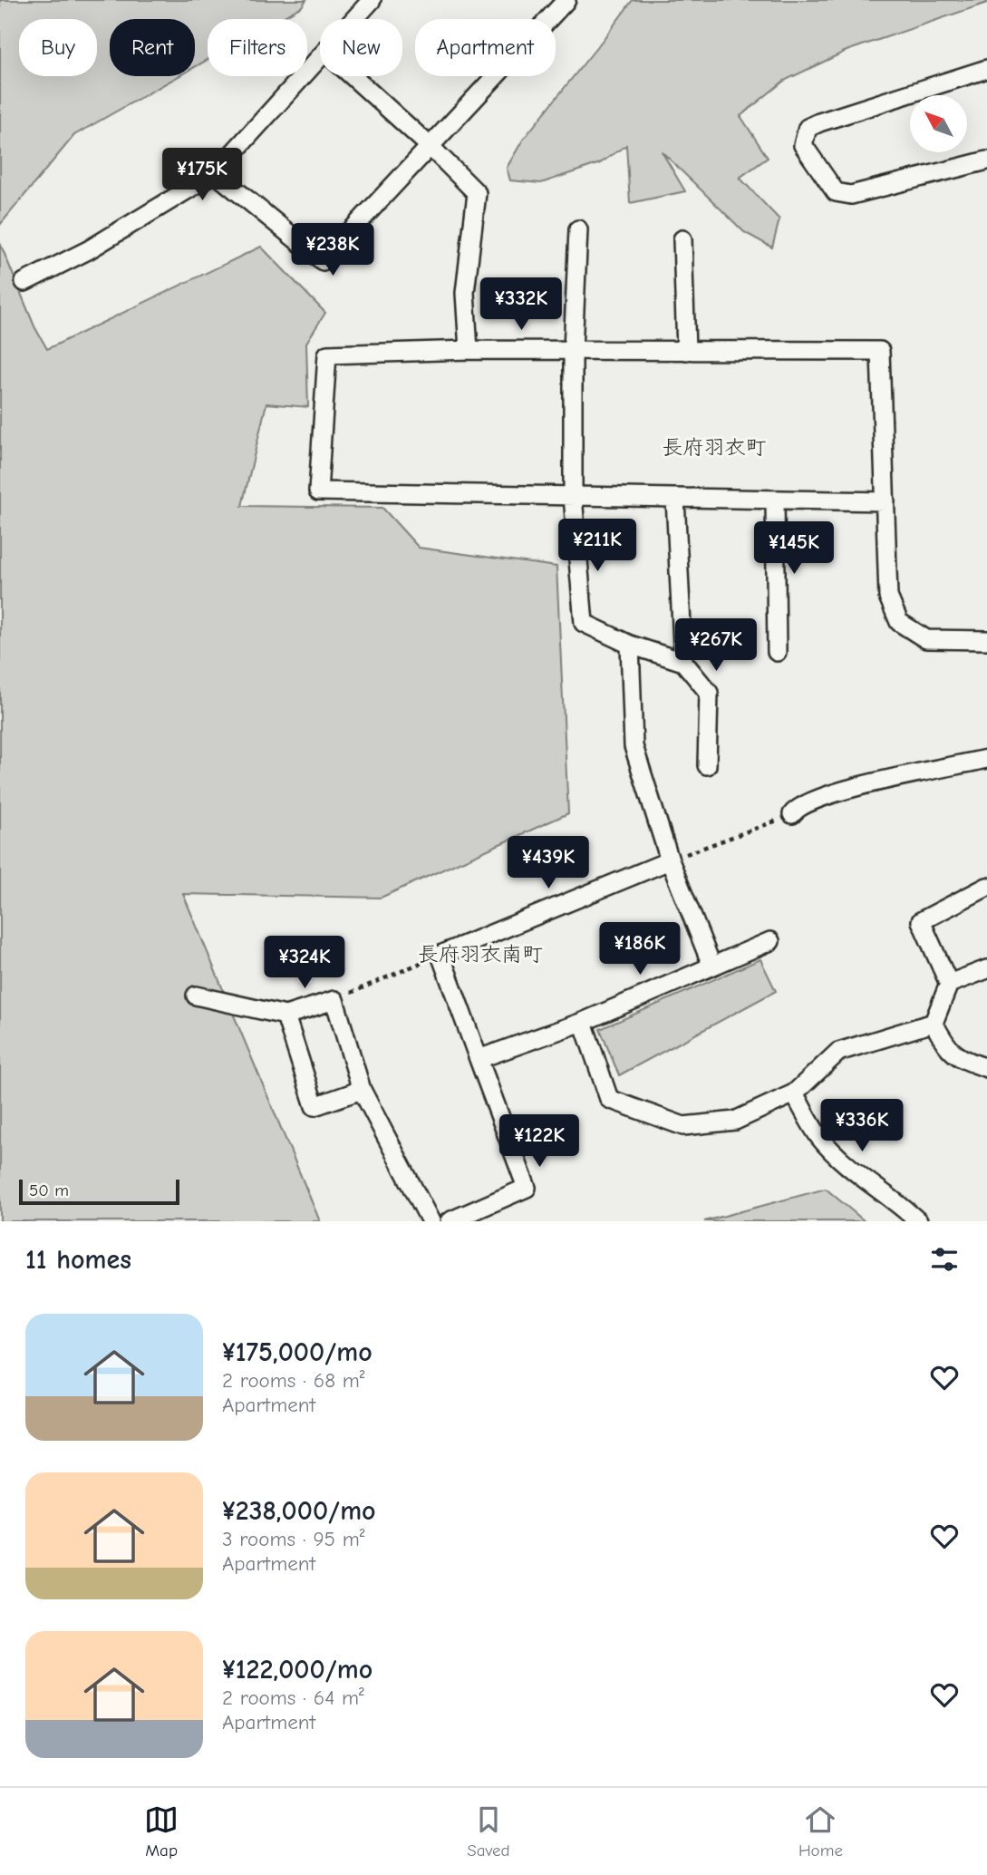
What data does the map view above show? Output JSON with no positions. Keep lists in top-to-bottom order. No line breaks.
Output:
{"districts":["長府羽衣町","長府羽衣南町"],"scale_bar":"50 m","north":"top left","page":{"chip":["Buy","Rent","Filters","New","Apartment"],"price":["¥175K","¥238K","¥332K","¥211K","¥145K","¥267K","¥439K","¥186K","¥324K","¥336K","¥122K"],"scale":"50 m","heading":"11 homes","list":[{"name":"¥175,000/mo","note":"2 rooms · 68 m² · Apartment"},{"name":"¥238,000/mo","note":"3 rooms · 95 m² · Apartment"},{"name":"¥122,000/mo","note":"2 rooms · 64 m² · Apartment"}],"tabs":["Map","Saved","Home"]}}
